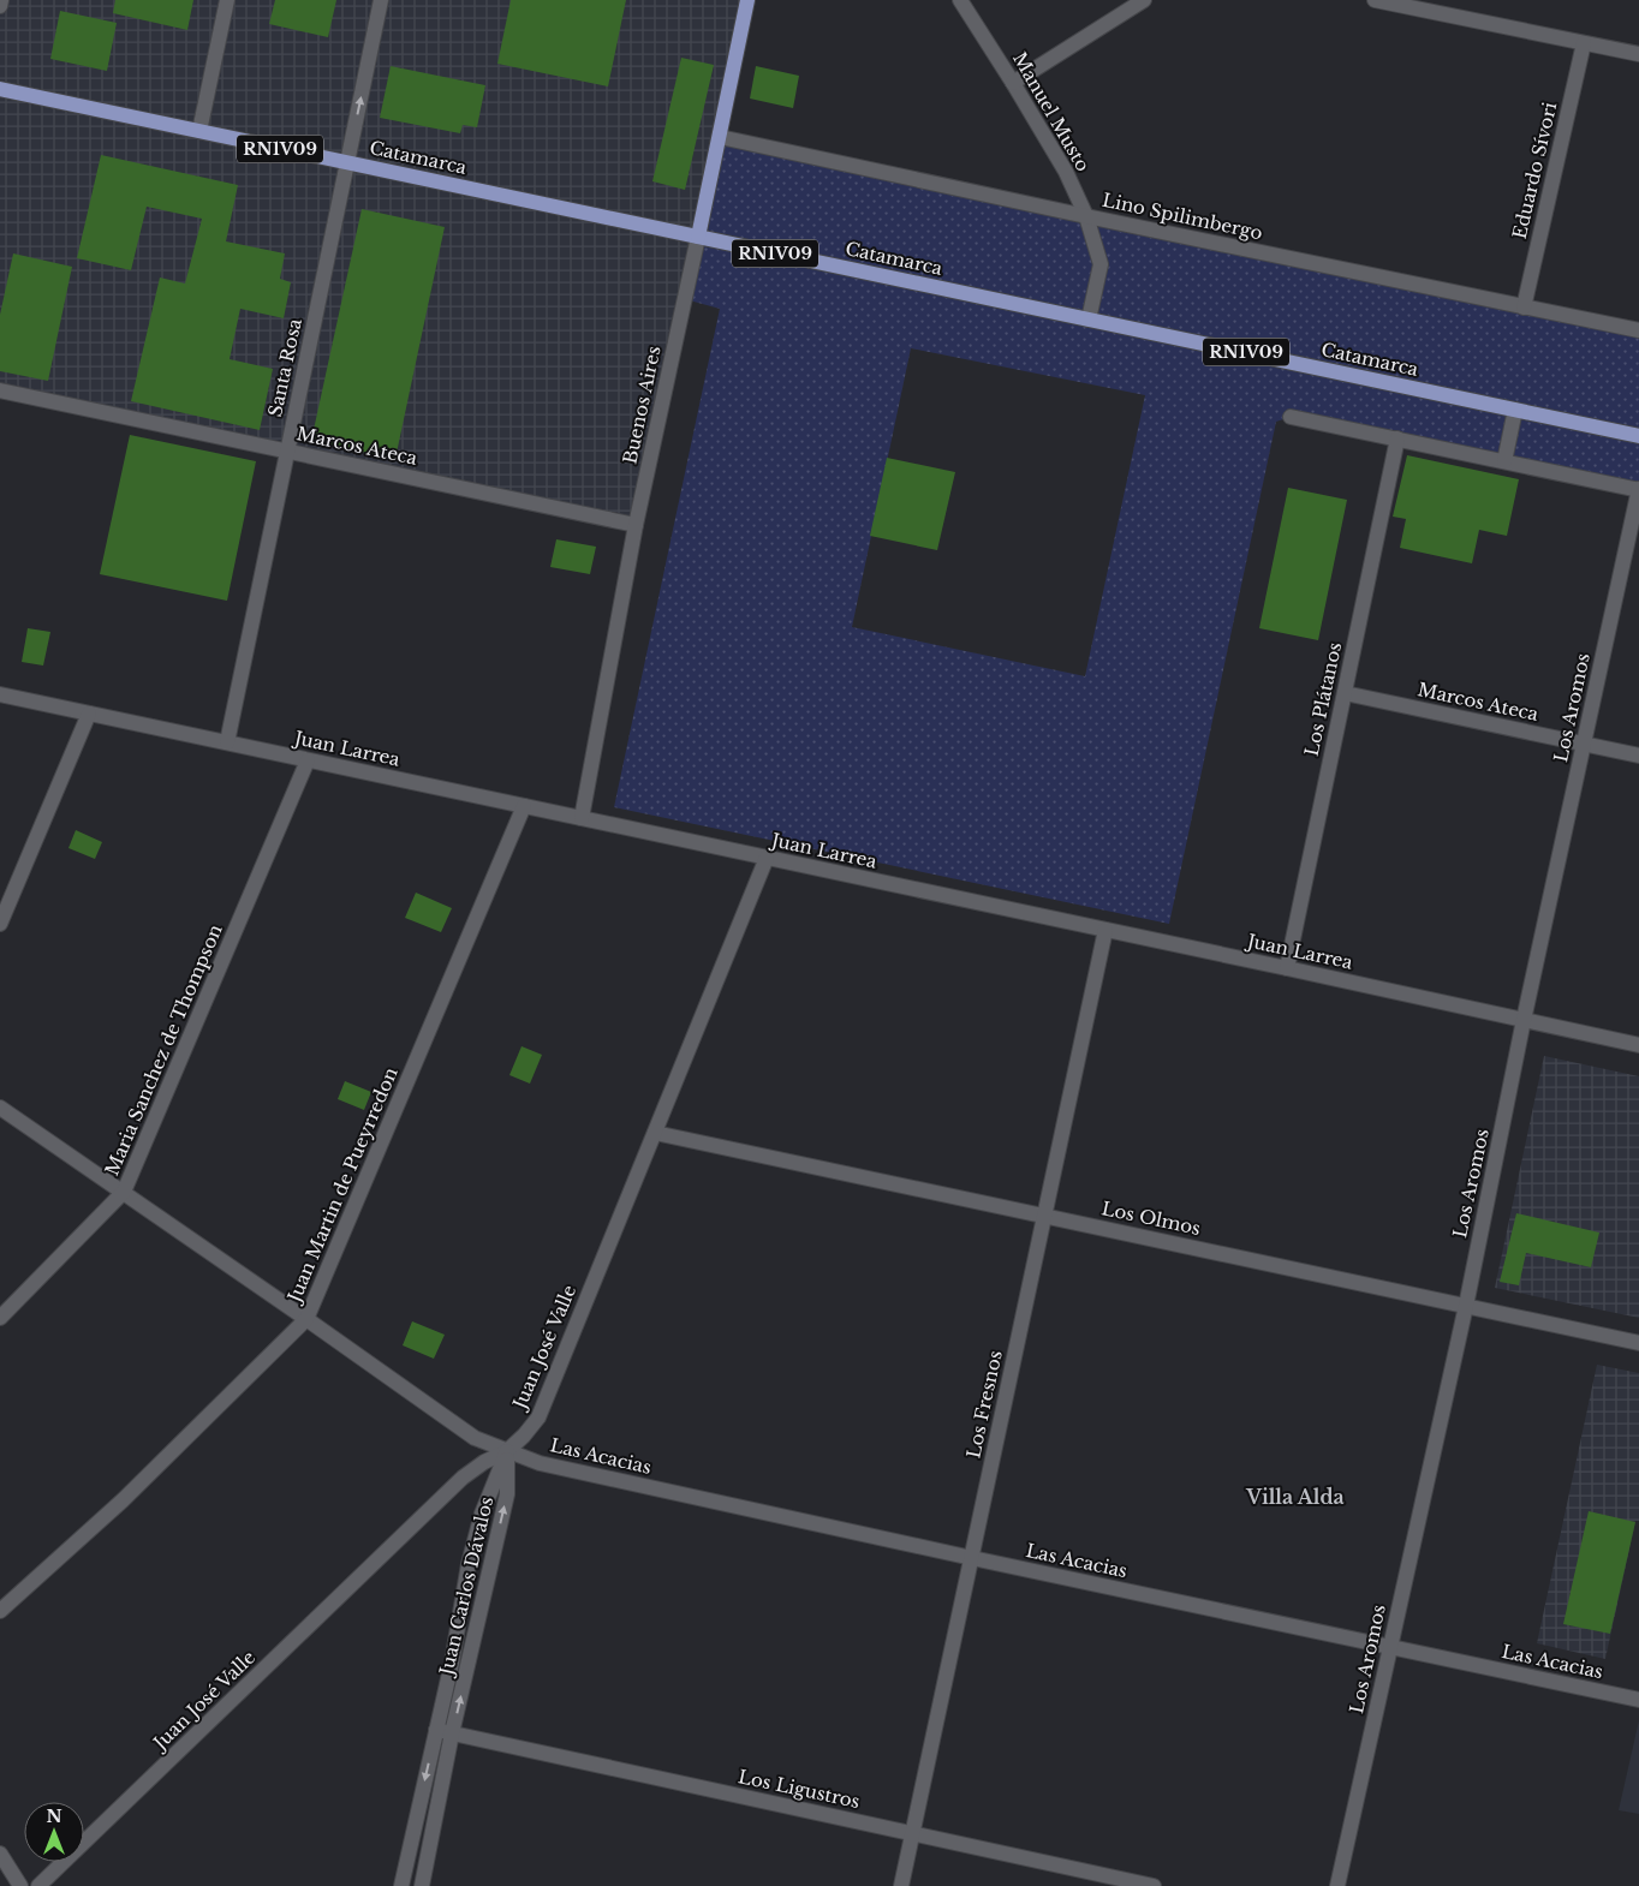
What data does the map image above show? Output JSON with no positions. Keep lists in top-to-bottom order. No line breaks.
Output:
{"streets":{"main road":["RN1V09","Catamarca","Buenos Aires"],"street":["Manuel Musto","Eduardo Sívori","Lino Spilimbergo","Santa Rosa","Marcos Ateca","Los Plátanos","Los Aromos","Juan Larrea","Maria Sanchez de Thompson","Juan Martin de Pueyrredon","Los Olmos","Juan José Valle","Los Fresnos","Las Acacias","Juan Carlos Dávalos","Los Ligustros"]},"crossings":[["Manuel Musto","Catamarca"],["Manuel Musto","Lino Spilimbergo"],["Catamarca","Santa Rosa"],["Catamarca","Buenos Aires"],["Eduardo Sívori","Lino Spilimbergo"],["Lino Spilimbergo","Buenos Aires"],["Santa Rosa","Marcos Ateca"],["Santa Rosa","Juan Larrea"],["Buenos Aires","Marcos Ateca"],["Buenos Aires","Juan Larrea"],["Marcos Ateca","Los Plátanos"],["Marcos Ateca","Los Aromos"],["Los Plátanos","Juan Larrea"],["Los Aromos","Juan Larrea"],["Los Aromos","Los Olmos"],["Los Aromos","Las Acacias"],["Juan Larrea","Maria Sanchez de Thompson"],["Juan Larrea","Juan Martin de Pueyrredon"],["Juan Larrea","Juan José Valle"],["Juan Larrea","Los Fresnos"],["Maria Sanchez de Thompson","Las Acacias"],["Juan Martin de Pueyrredon","Las Acacias"],["Los Olmos","Juan José Valle"],["Los Olmos","Los Fresnos"],["Juan José Valle","Las Acacias"],["Juan José Valle","Juan Carlos Dávalos"],["Los Fresnos","Las Acacias"],["Los Fresnos","Los Ligustros"],["Las Acacias","Juan Carlos Dávalos"],["Juan Carlos Dávalos","Los Ligustros"]],"districts":["Villa Alda"],"north":"top"}
